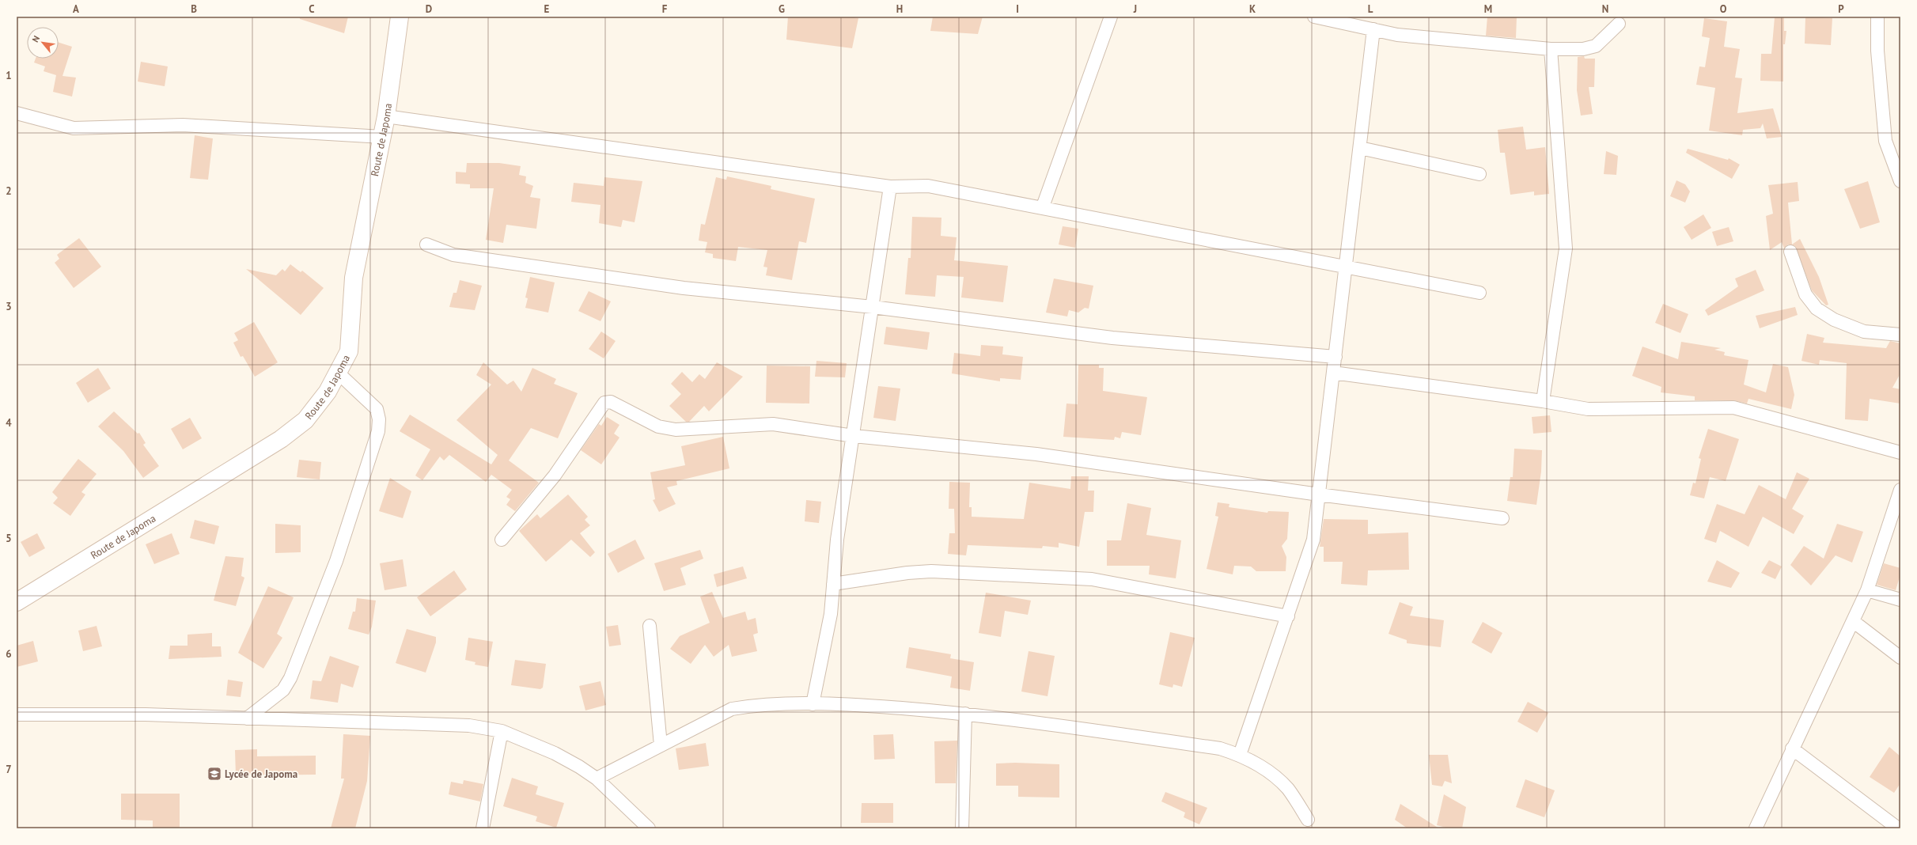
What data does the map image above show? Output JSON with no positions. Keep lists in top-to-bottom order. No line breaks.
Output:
{"streets":{"street":["Route de Japoma"]},"places":{"school or university":["Lycée de Japoma"]},"north":"top left","grid":{"columns":["A","B","C","D","E","F","G","H","I","J","K","L","M","N","O","P"],"rows":["1","2","3","4","5","6","7"]}}
